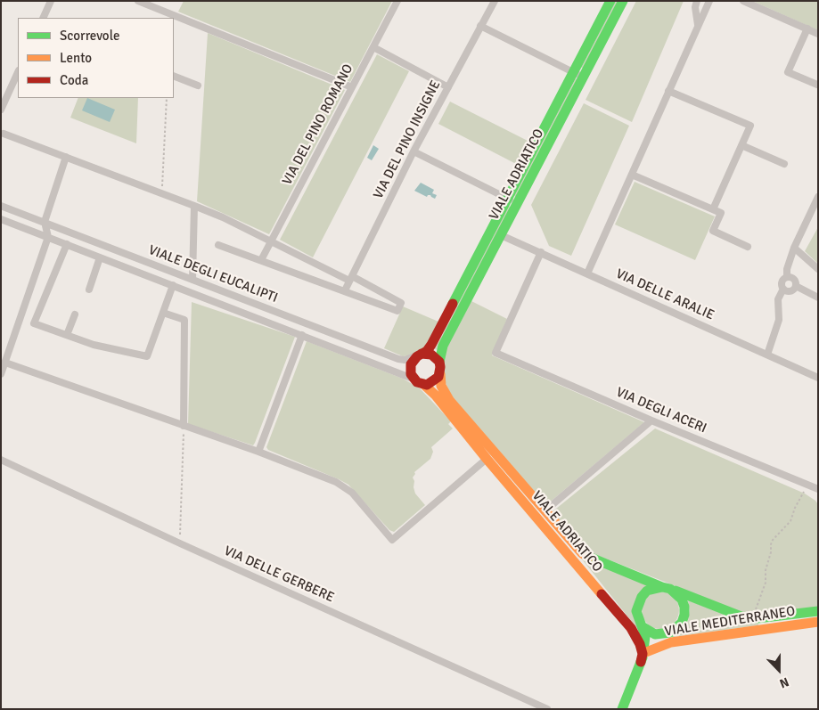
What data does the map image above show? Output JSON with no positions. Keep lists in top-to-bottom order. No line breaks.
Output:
{"streets":{"street":["VIA DEL PINO ROMANO","VIA DEL PINO INSIGNE","VIALE ADRIATICO","VIALE DEGLI EUCALIPTI","VIA DELLE ARALIE","VIA DEGLI ACERI","VIA DELLE GERBERE","VIALE MEDITERRANEO"]},"crossings":[["VIALE ADRIATICO","VIALE DEGLI EUCALIPTI"],["VIALE ADRIATICO","VIA DELLE ARALIE"],["VIALE ADRIATICO","VIALE MEDITERRANEO"],["VIA DELLE ARALIE","VIA DEGLI ACERI"]],"legend":["Scorrevole","Lento","Coda"],"north":"bottom"}
